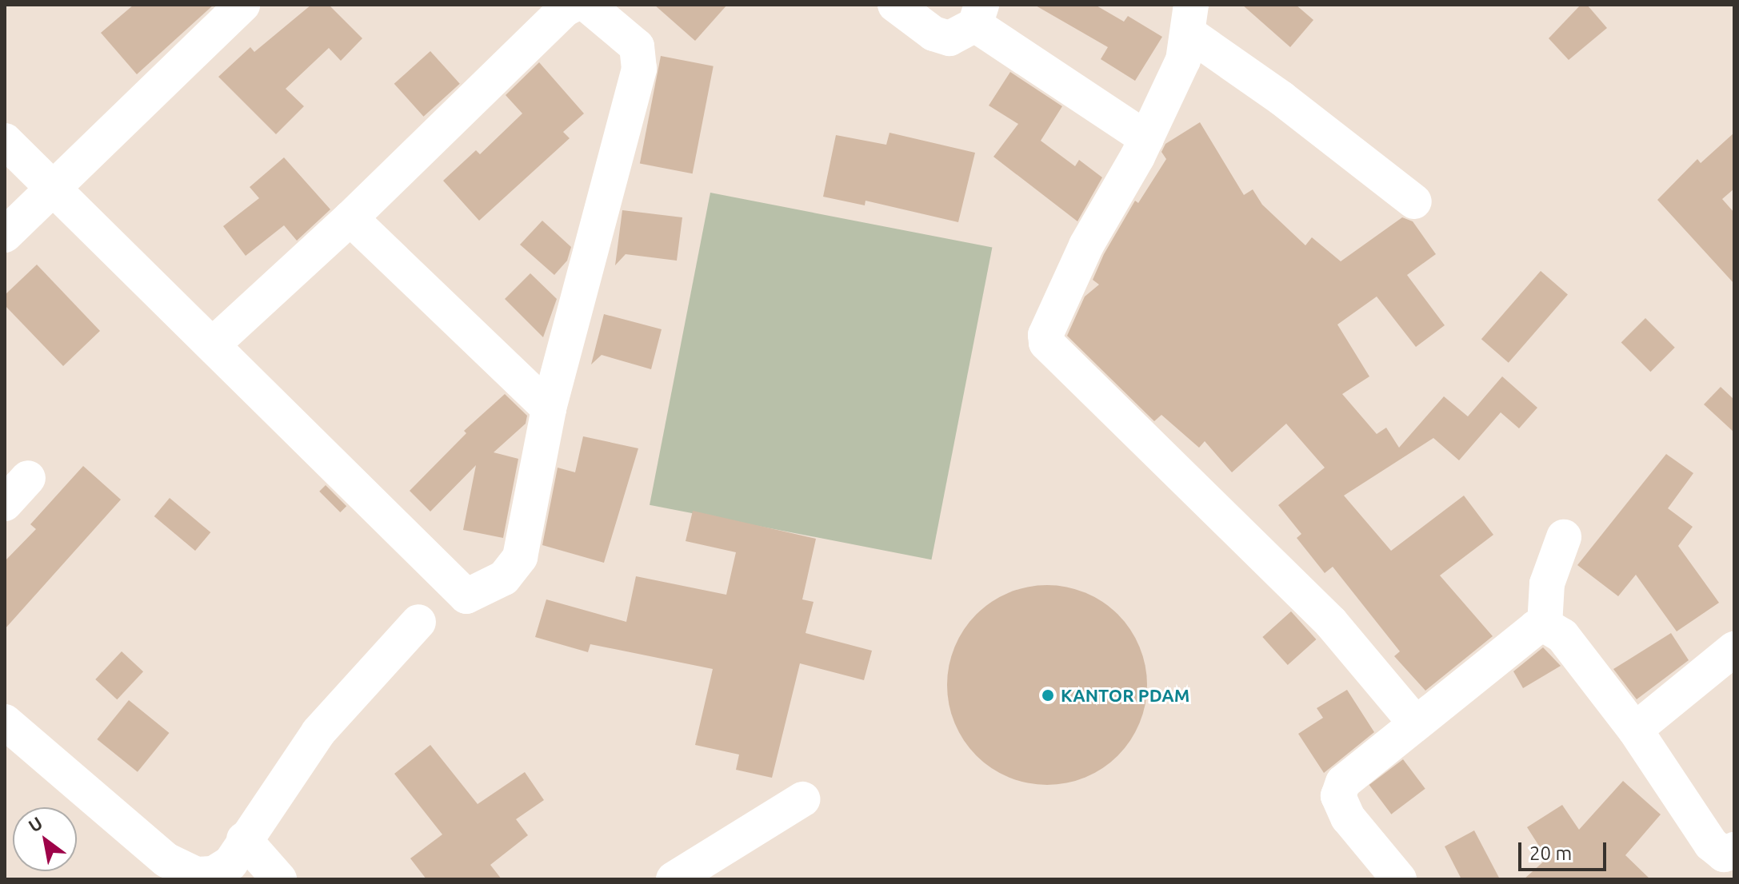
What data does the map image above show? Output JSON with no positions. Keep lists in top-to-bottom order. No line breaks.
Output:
{"places":["KANTOR PDAM"],"scale_bar":"20 m","north":"top left"}
